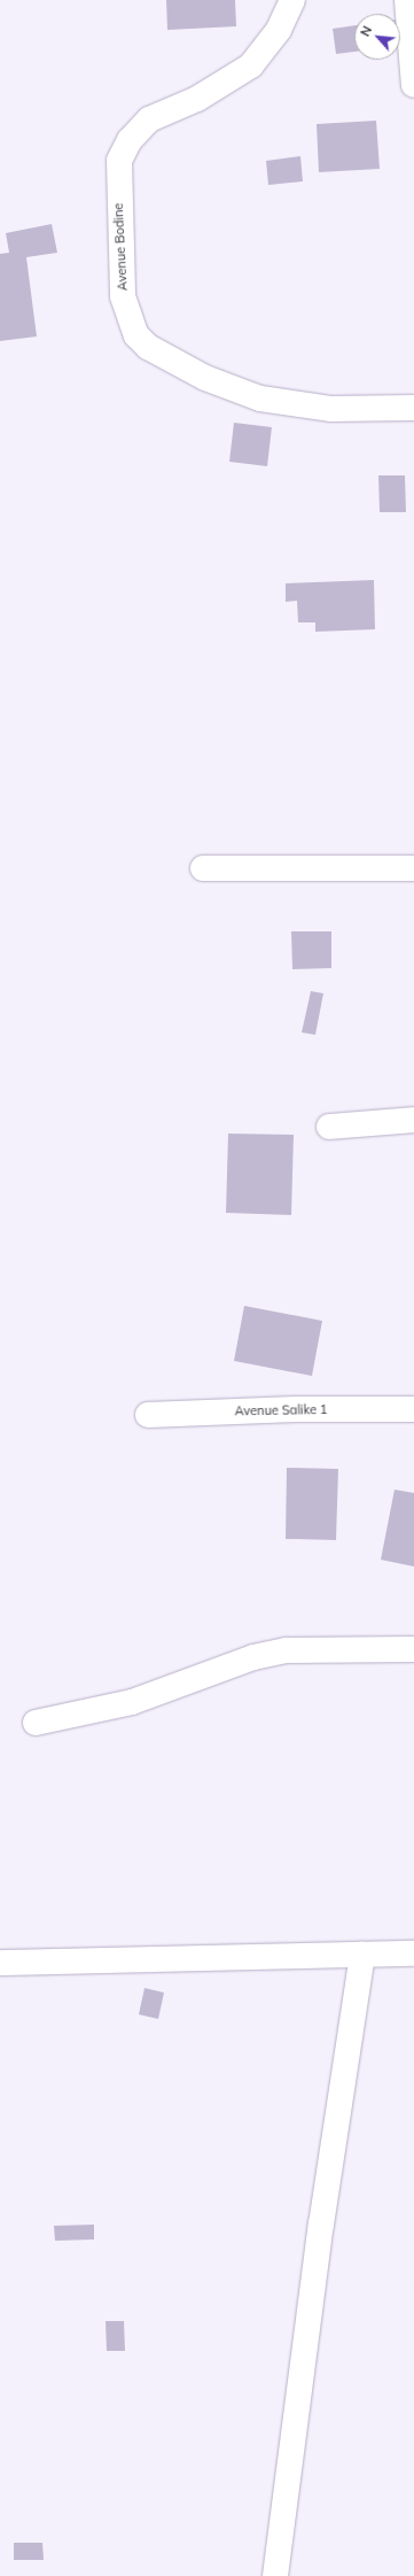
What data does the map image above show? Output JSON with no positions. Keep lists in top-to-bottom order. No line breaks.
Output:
{"streets":{"street":["Avenue Bodine","Avenue Salike 1"]},"north":"top left"}
